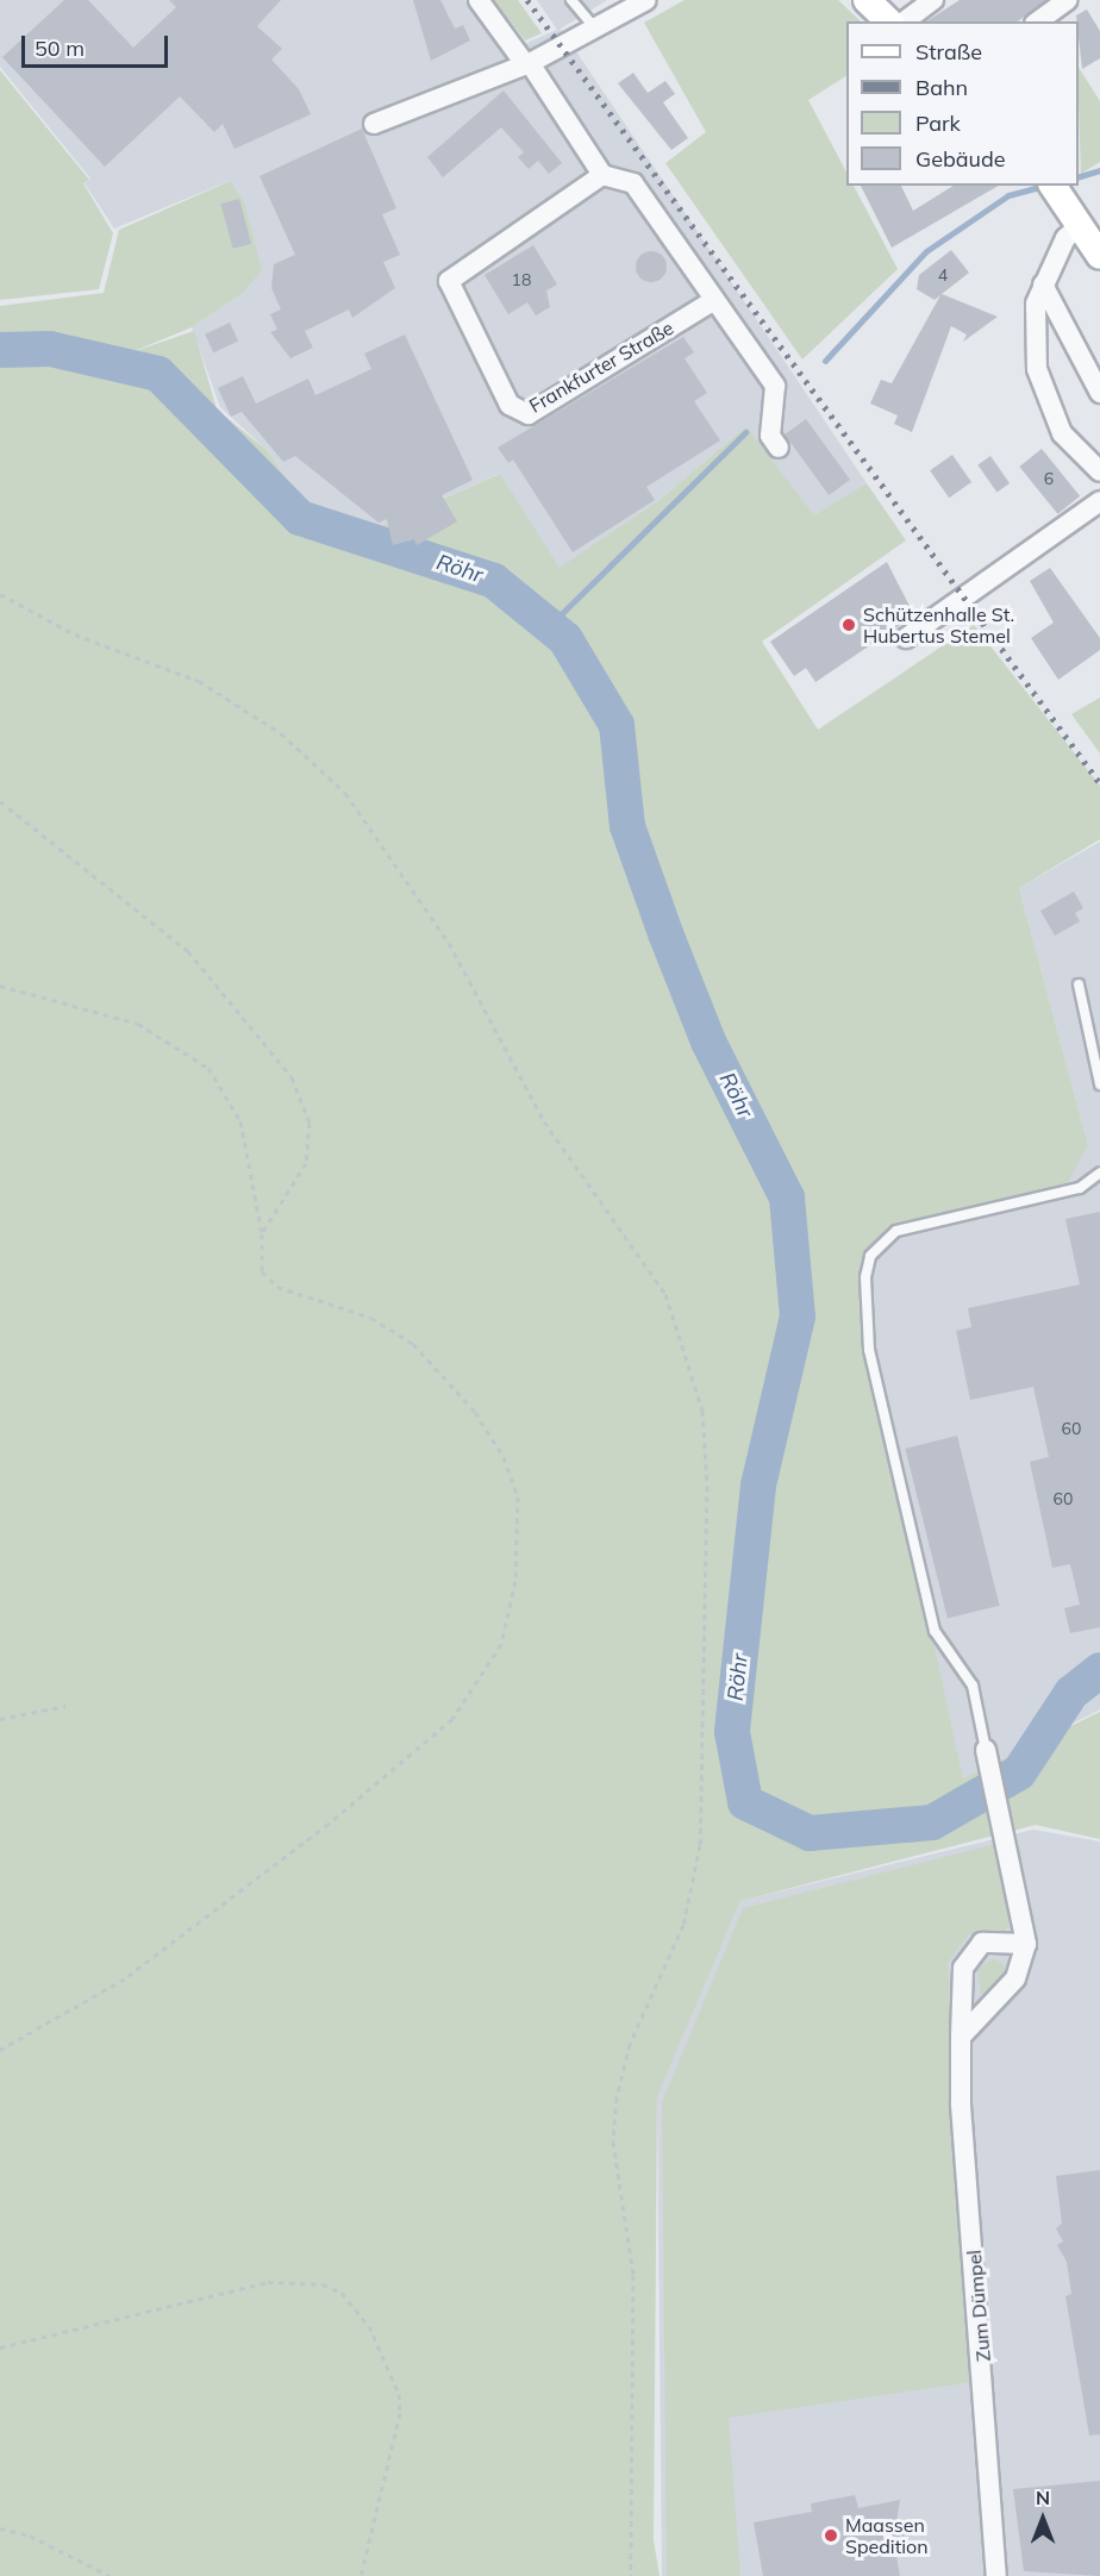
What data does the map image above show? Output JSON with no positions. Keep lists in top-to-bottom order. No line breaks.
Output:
{"streets":{"street":["Frankfurter Straße","Zum Dümpel"]},"water":["Röhr"],"places":["Schützenhalle St. Hubertus Stemel","Maassen Spedition"],"house_numbers":["4","18","6","60","60"],"legend":["Straße","Bahn","Park","Gebäude"],"scale_bar":"50 m","north":"top"}
